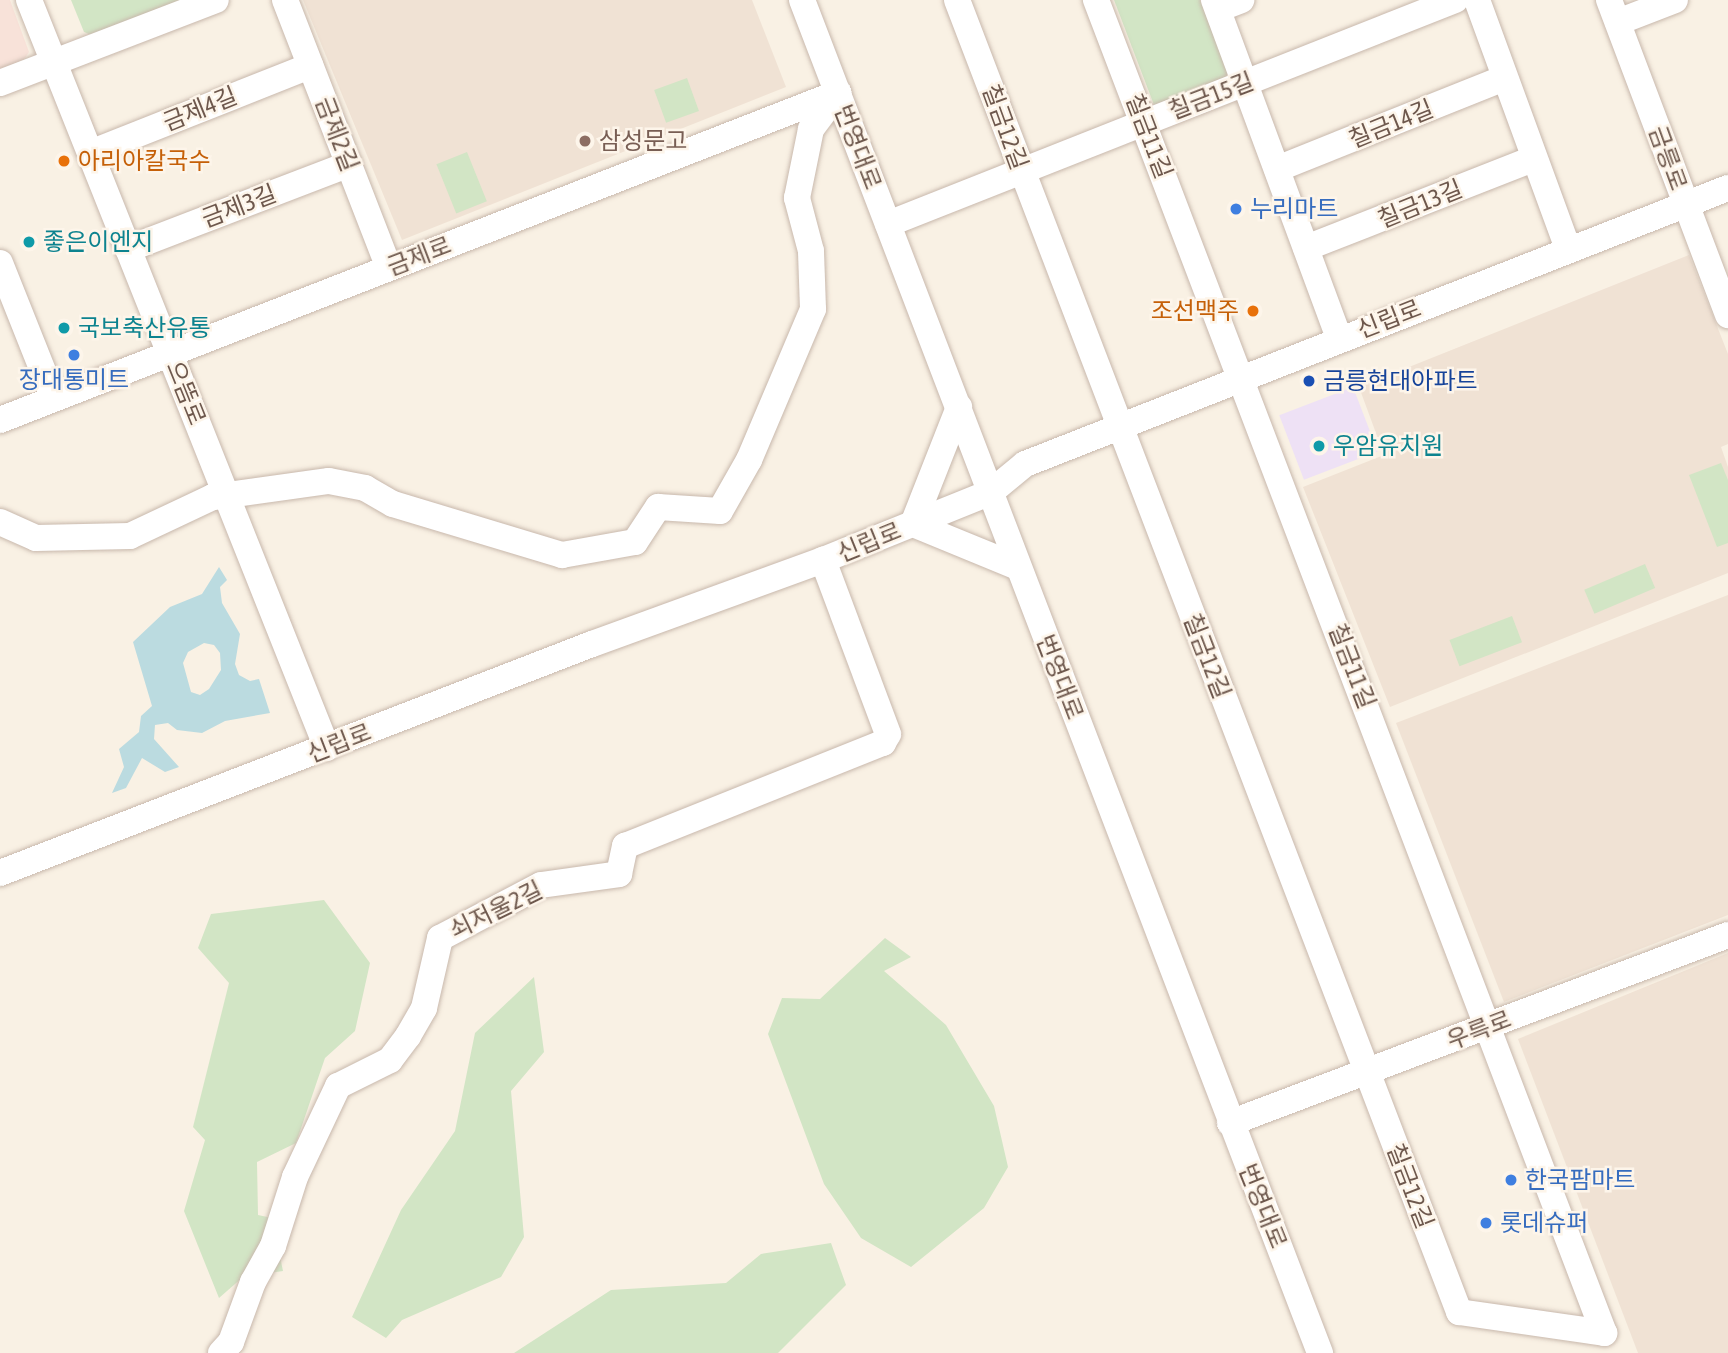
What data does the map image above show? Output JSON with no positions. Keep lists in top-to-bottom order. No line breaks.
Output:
{"streets":{"street":["칠금15길","금제4길","칠금14길","칠금12길","금제2길","칠금11길","번영대로","금릉로","칠금13길","금제3길","금제로","신립로","으뜸로","쇠저울2길","우륵로"]},"crossings":[["칠금15길","칠금12길"],["칠금15길","칠금11길"],["칠금15길","번영대로"],["금제4길","금제2길"],["금제4길","으뜸로"],["칠금12길","칠금11길"],["칠금12길","신립로"],["칠금12길","우륵로"],["금제2길","금제3길"],["금제2길","금제로"],["칠금11길","신립로"],["칠금11길","우륵로"],["번영대로","금제로"],["번영대로","신립로"],["번영대로","우륵로"],["금릉로","신립로"],["금제3길","으뜸로"],["금제로","으뜸로"],["신립로","으뜸로"],["신립로","쇠저울2길"]],"places":["삼성문고","아리아칼국수","누리마트","좋은이엔지","조선맥주","국보축산유통","장대통미트","금릉현대아파트","우암유치원","한국팜마트","롯데슈퍼"]}
